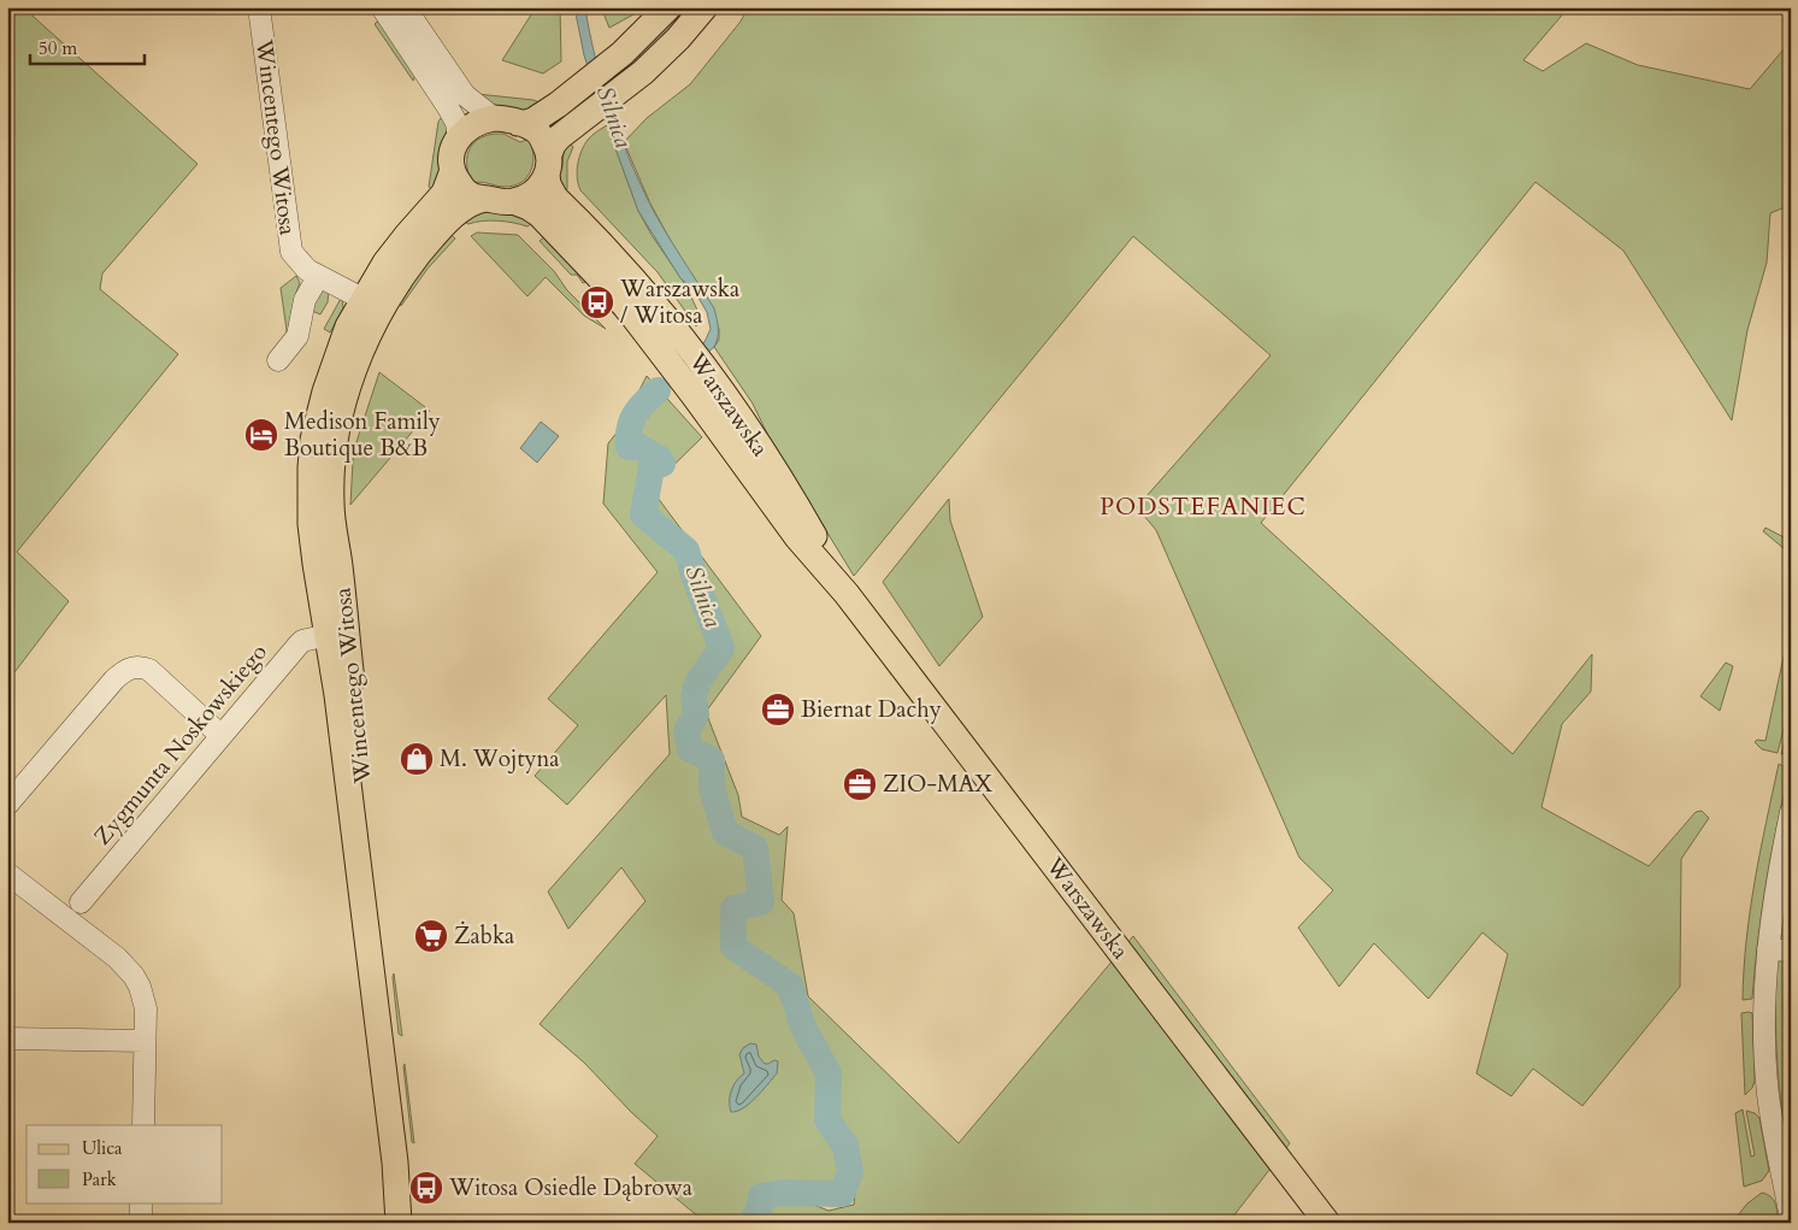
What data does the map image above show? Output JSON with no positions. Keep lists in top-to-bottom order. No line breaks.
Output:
{"streets":{"main road":["Wincentego Witosa","Warszawska"],"street":["Zygmunta Noskowskiego"]},"crossings":[["Wincentego Witosa","Warszawska"],["Wincentego Witosa","Zygmunta Noskowskiego"]],"districts":["PODSTEFANIEC"],"water":["Silnica"],"places":{"bus stop":["Warszawska / Witosa","Witosa Osiedle Dąbrowa"],"hotel":["Medison Family Boutique B&B"],"office":["Biernat Dachy","ZIO-MAX"],"shop":["M. Wojtyna"],"supermarket":["Żabka"]},"legend":["Ulica","Park"],"scale_bar":"50 m"}
